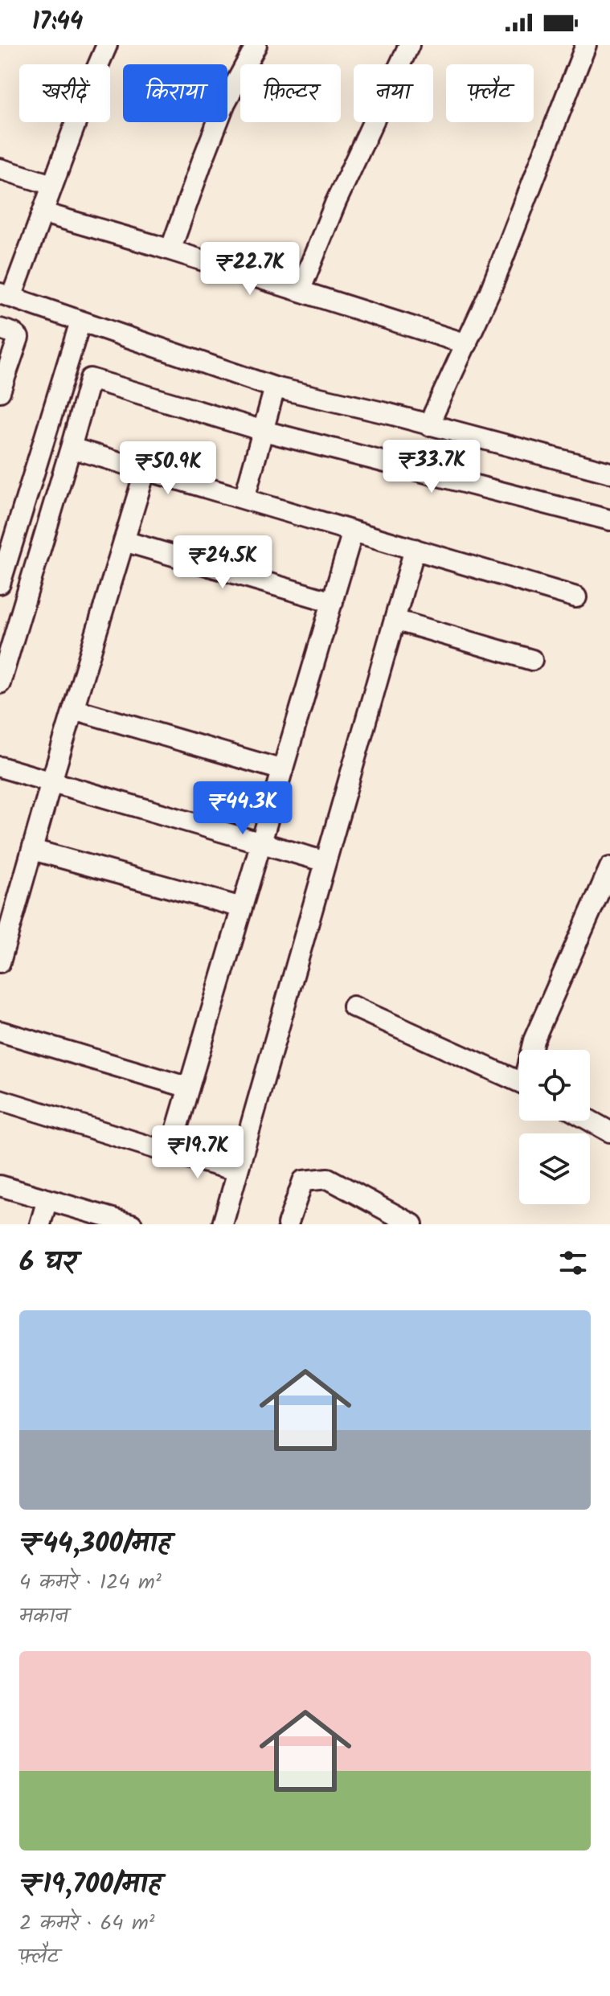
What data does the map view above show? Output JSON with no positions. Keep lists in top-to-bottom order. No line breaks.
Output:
{"page":{"status":"17:44","chip":["खरीदें","किराया","फ़िल्टर","नया","फ़्लैट"],"price":["₹22.7K","₹33.7K","₹50.9K","₹24.5K","₹44.3K","₹19.7K"],"heading":"6 घर","list":[{"name":"₹44,300/माह","note":"4 कमरे · 124 m² · मकान"},{"name":"₹19,700/माह","note":"2 कमरे · 64 m² · फ़्लैट"}]}}
